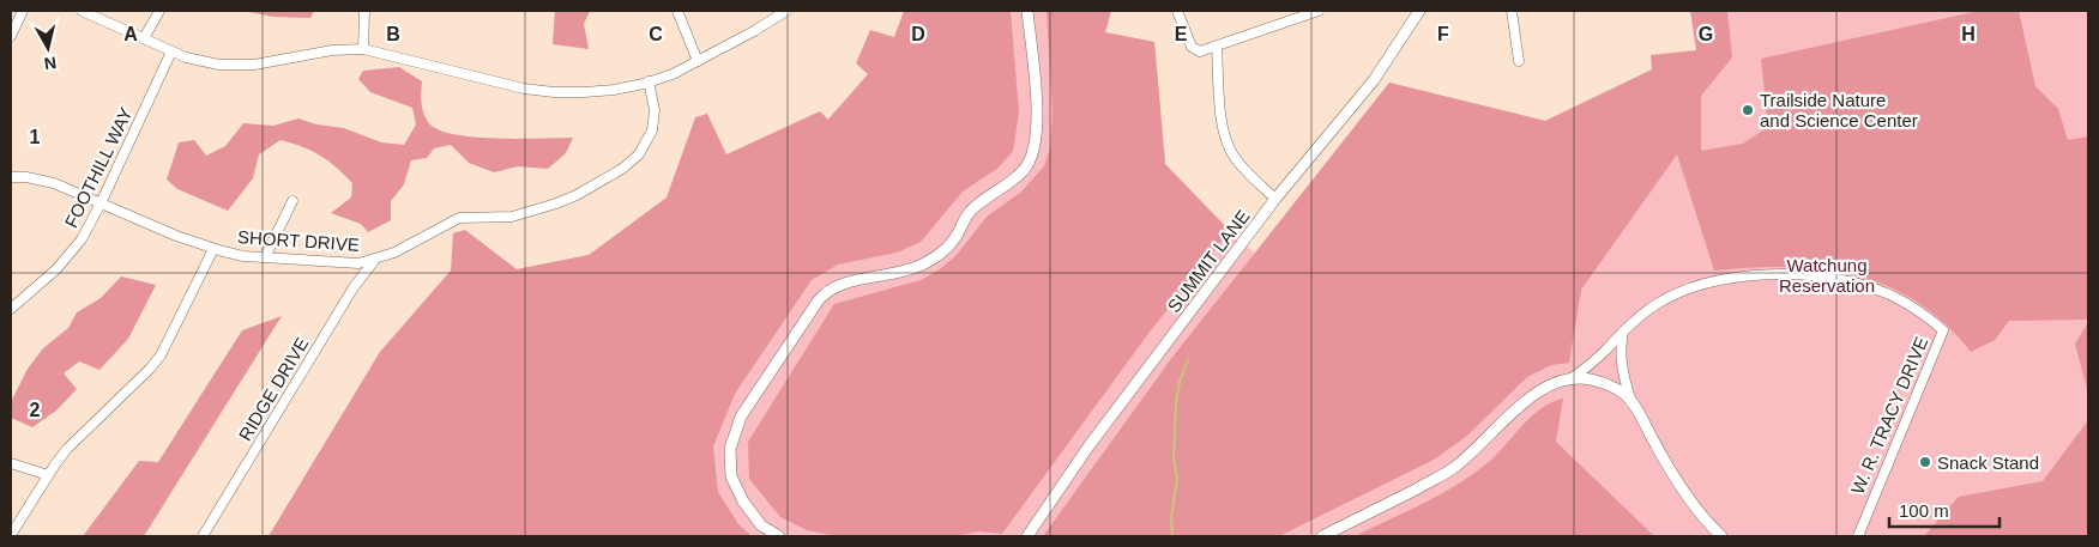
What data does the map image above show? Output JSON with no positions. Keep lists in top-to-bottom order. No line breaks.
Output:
{"streets":{"street":["FOOTHILL WAY","SHORT DRIVE","SUMMIT LANE","RIDGE DRIVE","W. R. TRACY DRIVE"]},"crossings":[["FOOTHILL WAY","SHORT DRIVE"],["SHORT DRIVE","RIDGE DRIVE"]],"parks":["Watchung Reservation"],"places":["Trailside Nature and Science Center","Snack Stand"],"scale_bar":"100 m","north":"bottom","grid":{"columns":["A","B","C","D","E","F","G","H"],"rows":["1","2"]}}
